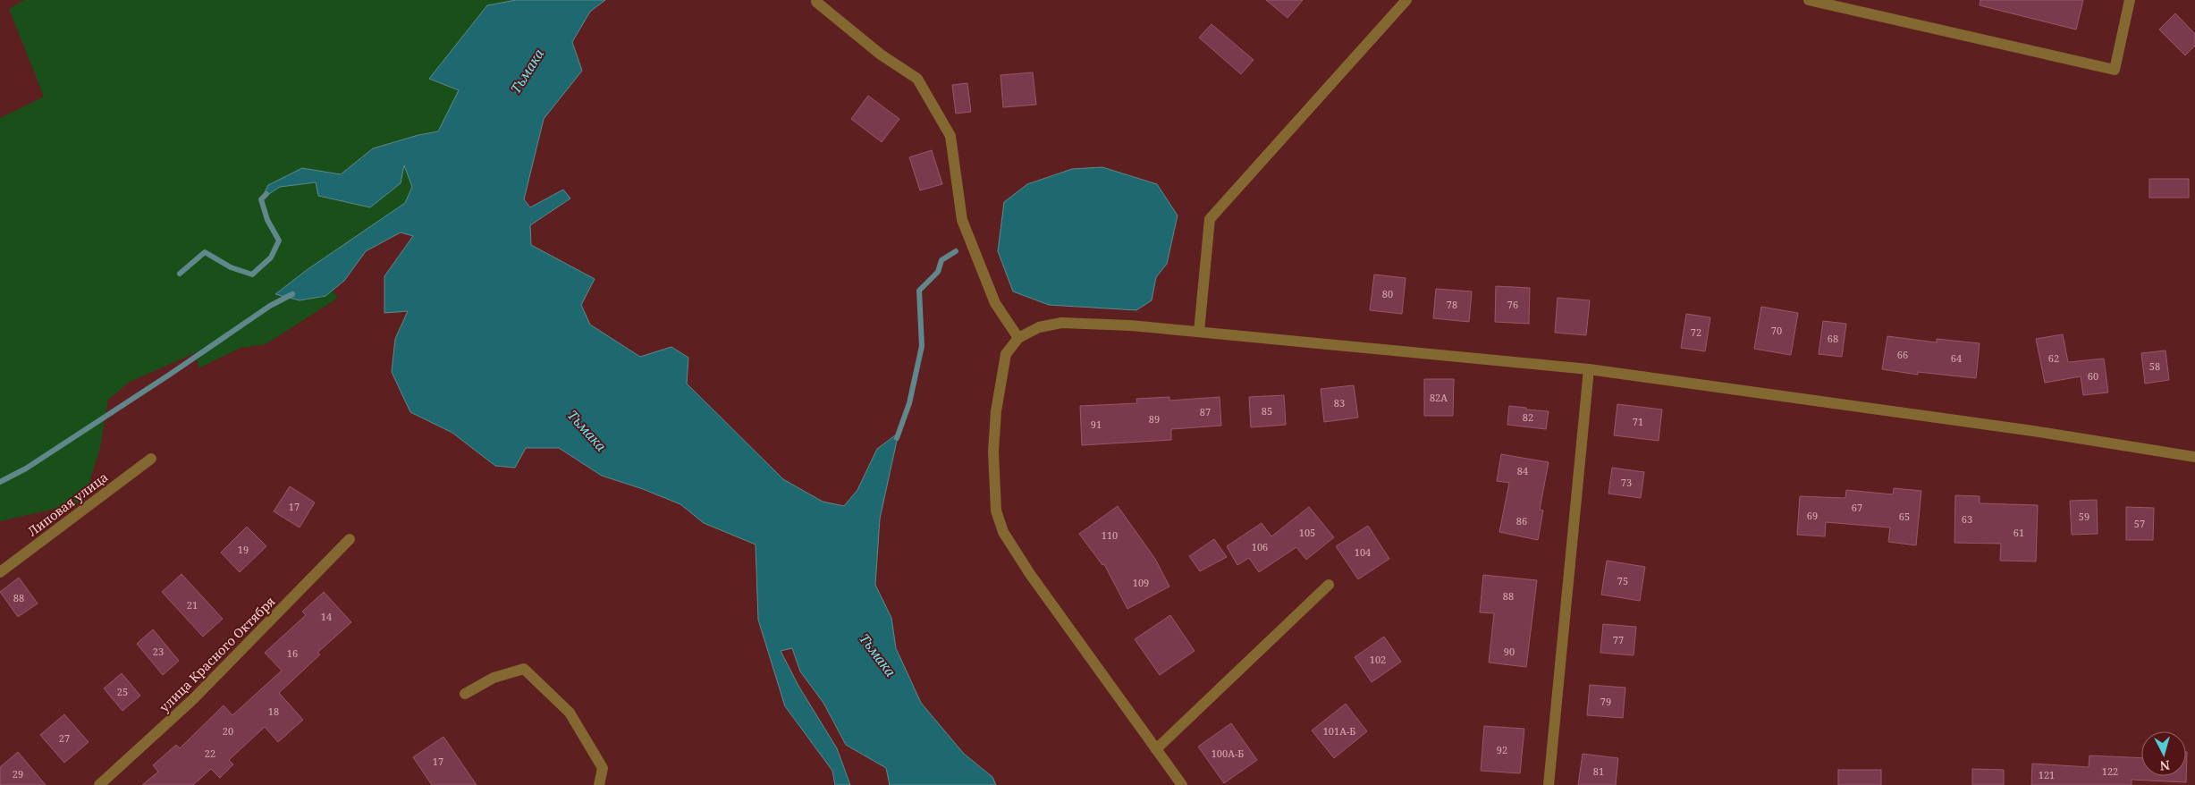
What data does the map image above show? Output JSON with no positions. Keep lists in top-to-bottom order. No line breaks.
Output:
{"streets":{"street":["Липовая улица","улица Красного Октября"]},"water":["Тьмака"],"house_numbers":["80","78","76","70","72","68","66","64","62","58","60","82А","83","85","87","82","89","71","91","84","73","17","67","69","65","59","63","86","57","105","61","110","106","19","104","75","109","88","88","21","14","77","23","90","16","102","25","79","18","20","101А-Б","27","92","22","100А-Б","17","81","122","29","121"],"north":"bottom"}
